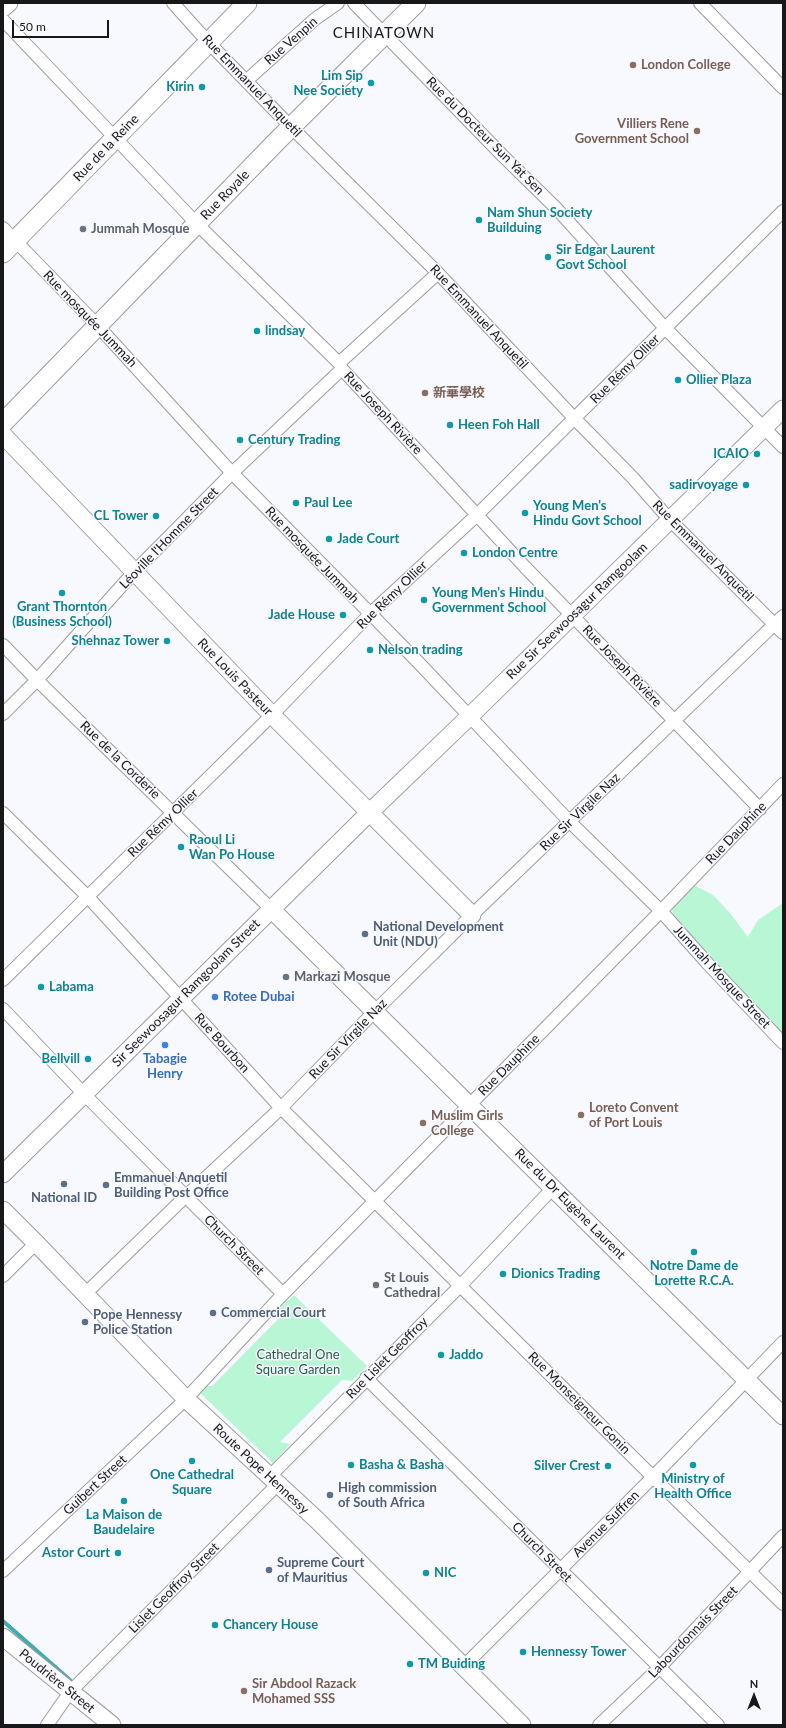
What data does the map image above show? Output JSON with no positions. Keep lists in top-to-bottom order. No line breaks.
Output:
{"streets":{"main road":["Rue de la Reine","Rue Royale","Rue Sir Seewoosagur Ramgoolam","Rue Louis Pasteur","Sir Seewoosagur Ramgoolam Street","Rue du Dr Eugène Laurent","Route Pope Hennessy","Poudrière Street"],"street":["Rue Venpin","Rue Emmanuel Anquetil","Rue du Docteur Sun Yat Sen","Rue mosquée Jummah","Rue Rémy Ollier","Rue Joseph Rivière","Léoville l'Homme Street","Rue de la Corderie","Rue Sir Virgile Naz","Rue Dauphine","Jummah Mosque Street","Rue Bourbon","Church Street","Rue Lislet Geoffroy","Rue Monseigneur Gonin","Guibert Street","Avenue Suffren","Lislet Geoffroy Street","Labourdonnais Street"]},"crossings":[["Rue Venpin","Rue Emmanuel Anquetil"],["Rue Emmanuel Anquetil","Rue de la Reine"],["Rue Emmanuel Anquetil","Rue Royale"],["Rue Emmanuel Anquetil","Rue Rémy Ollier"],["Rue Emmanuel Anquetil","Léoville l'Homme Street"],["Rue Emmanuel Anquetil","Rue Sir Seewoosagur Ramgoolam"],["Rue Emmanuel Anquetil","Rue Sir Virgile Naz"],["Rue du Docteur Sun Yat Sen","Rue Royale"],["Rue du Docteur Sun Yat Sen","Rue Rémy Ollier"],["Rue du Docteur Sun Yat Sen","Rue Sir Seewoosagur Ramgoolam"],["Rue de la Reine","Rue mosquée Jummah"],["Rue de la Reine","Rue Joseph Rivière"],["Rue Royale","Rue mosquée Jummah"],["Rue Royale","Rue Joseph Rivière"],["Rue mosquée Jummah","Rue Rémy Ollier"],["Rue mosquée Jummah","Léoville l'Homme Street"],["Rue mosquée Jummah","Rue Sir Seewoosagur Ramgoolam"],["Rue mosquée Jummah","Rue Sir Virgile Naz"],["Rue mosquée Jummah","Rue Dauphine"],["Rue mosquée Jummah","Jummah Mosque Street"],["Rue Rémy Ollier","Rue Joseph Rivière"],["Rue Rémy Ollier","Rue Louis Pasteur"],["Rue Rémy Ollier","Rue de la Corderie"],["Rue Rémy Ollier","Rue Bourbon"],["Rue Joseph Rivière","Léoville l'Homme Street"],["Rue Joseph Rivière","Rue Sir Seewoosagur Ramgoolam"],["Rue Joseph Rivière","Rue Sir Virgile Naz"],["Rue Joseph Rivière","Rue Dauphine"],["Léoville l'Homme Street","Rue Louis Pasteur"],["Léoville l'Homme Street","Rue de la Corderie"],["Rue Sir Seewoosagur Ramgoolam","Rue Louis Pasteur"],["Rue Sir Seewoosagur Ramgoolam","Sir Seewoosagur Ramgoolam Street"],["Rue Louis Pasteur","Rue Sir Virgile Naz"],["Rue Louis Pasteur","Sir Seewoosagur Ramgoolam Street"],["Rue de la Corderie","Sir Seewoosagur Ramgoolam Street"],["Rue de la Corderie","Rue du Dr Eugène Laurent"],["Rue Sir Virgile Naz","Rue Bourbon"],["Rue Sir Virgile Naz","Rue du Dr Eugène Laurent"],["Rue Sir Virgile Naz","Church Street"],["Rue Sir Virgile Naz","Route Pope Hennessy"],["Rue Dauphine","Jummah Mosque Street"],["Rue Dauphine","Rue Bourbon"],["Rue Dauphine","Rue du Dr Eugène Laurent"],["Rue Dauphine","Church Street"],["Rue Dauphine","Rue Monseigneur Gonin"],["Rue Dauphine","Route Pope Hennessy"],["Rue Dauphine","Guibert Street"],["Sir Seewoosagur Ramgoolam Street","Rue Bourbon"],["Sir Seewoosagur Ramgoolam Street","Rue du Dr Eugène Laurent"],["Sir Seewoosagur Ramgoolam Street","Church Street"],["Rue Bourbon","Rue Monseigneur Gonin"],["Rue du Dr Eugène Laurent","Rue Lislet Geoffroy"],["Rue du Dr Eugène Laurent","Avenue Suffren"],["Church Street","Rue Lislet Geoffroy"],["Church Street","Avenue Suffren"],["Church Street","Labourdonnais Street"],["Rue Lislet Geoffroy","Rue Monseigneur Gonin"],["Rue Lislet Geoffroy","Route Pope Hennessy"],["Rue Lislet Geoffroy","Lislet Geoffroy Street"],["Rue Monseigneur Gonin","Avenue Suffren"],["Rue Monseigneur Gonin","Labourdonnais Street"],["Route Pope Hennessy","Guibert Street"],["Route Pope Hennessy","Avenue Suffren"],["Route Pope Hennessy","Lislet Geoffroy Street"],["Lislet Geoffroy Street","Poudrière Street"]],"districts":["CHINATOWN"],"parks":["Cathedral One Square Garden"],"places":["London College","Lim Sip Nee Society","Kirin","Villiers Rene Government School","Nam Shun Society Builduing","Jummah Mosque","Sir Edgar Laurent Govt School","lindsay","Ollier Plaza","新華學校","Heen Foh Hall","Century Trading","ICAIO","sadirvoyage","Paul Lee","Young Men's Hindu Govt School","CL Tower","Jade Court","London Centre","Grant Thornton (Business School)","Young Men's Hindu Government School","Jade House","Shehnaz Tower","Nelson trading","Raoul Li Wan Po House","National Development Unit (NDU)","Markazi Mosque","Labama","Rotee Dubai","Tabagie Henry","Bellvill","Loreto Convent of Port Louis","Muslim Girls College","National ID","Emmanuel Anquetil Building Post Office","Notre Dame de Lorette R.C.A.","Dionics Trading","St Louis Cathedral","Commercial Court","Pope Hennessy Police Station","Jaddo","One Cathedral Square","Basha & Basha","Ministry of Health Office","Silver Crest","High commission of South Africa","La Maison de Baudelaire","Astor Court","Supreme Court of Mauritius","NIC","Chancery House","Hennessy Tower","TM Buiding","Sir Abdool Razack Mohamed SSS"],"scale_bar":"50 m","north":"top"}
